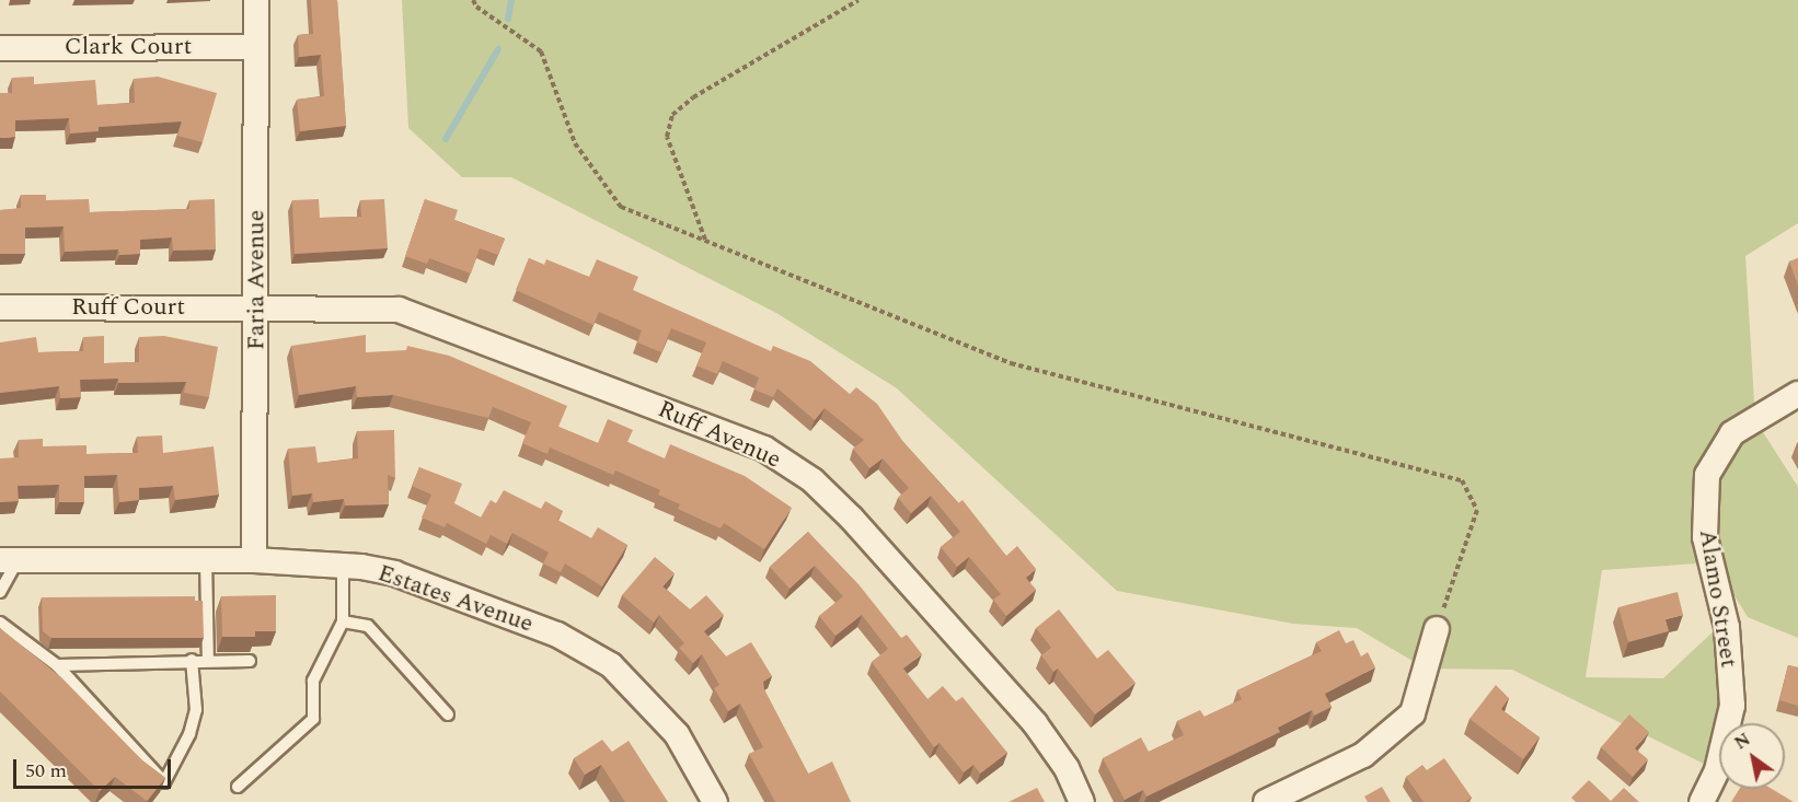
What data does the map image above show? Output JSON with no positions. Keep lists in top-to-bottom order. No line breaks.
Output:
{"streets":{"street":["Clark Court","Faria Avenue","Ruff Court","Ruff Avenue","Estates Avenue","Alamo Street"]},"crossings":[["Clark Court","Faria Avenue"],["Faria Avenue","Ruff Court"],["Faria Avenue","Ruff Avenue"],["Faria Avenue","Estates Avenue"],["Ruff Court","Ruff Avenue"]],"scale_bar":"50 m","north":"top left"}
